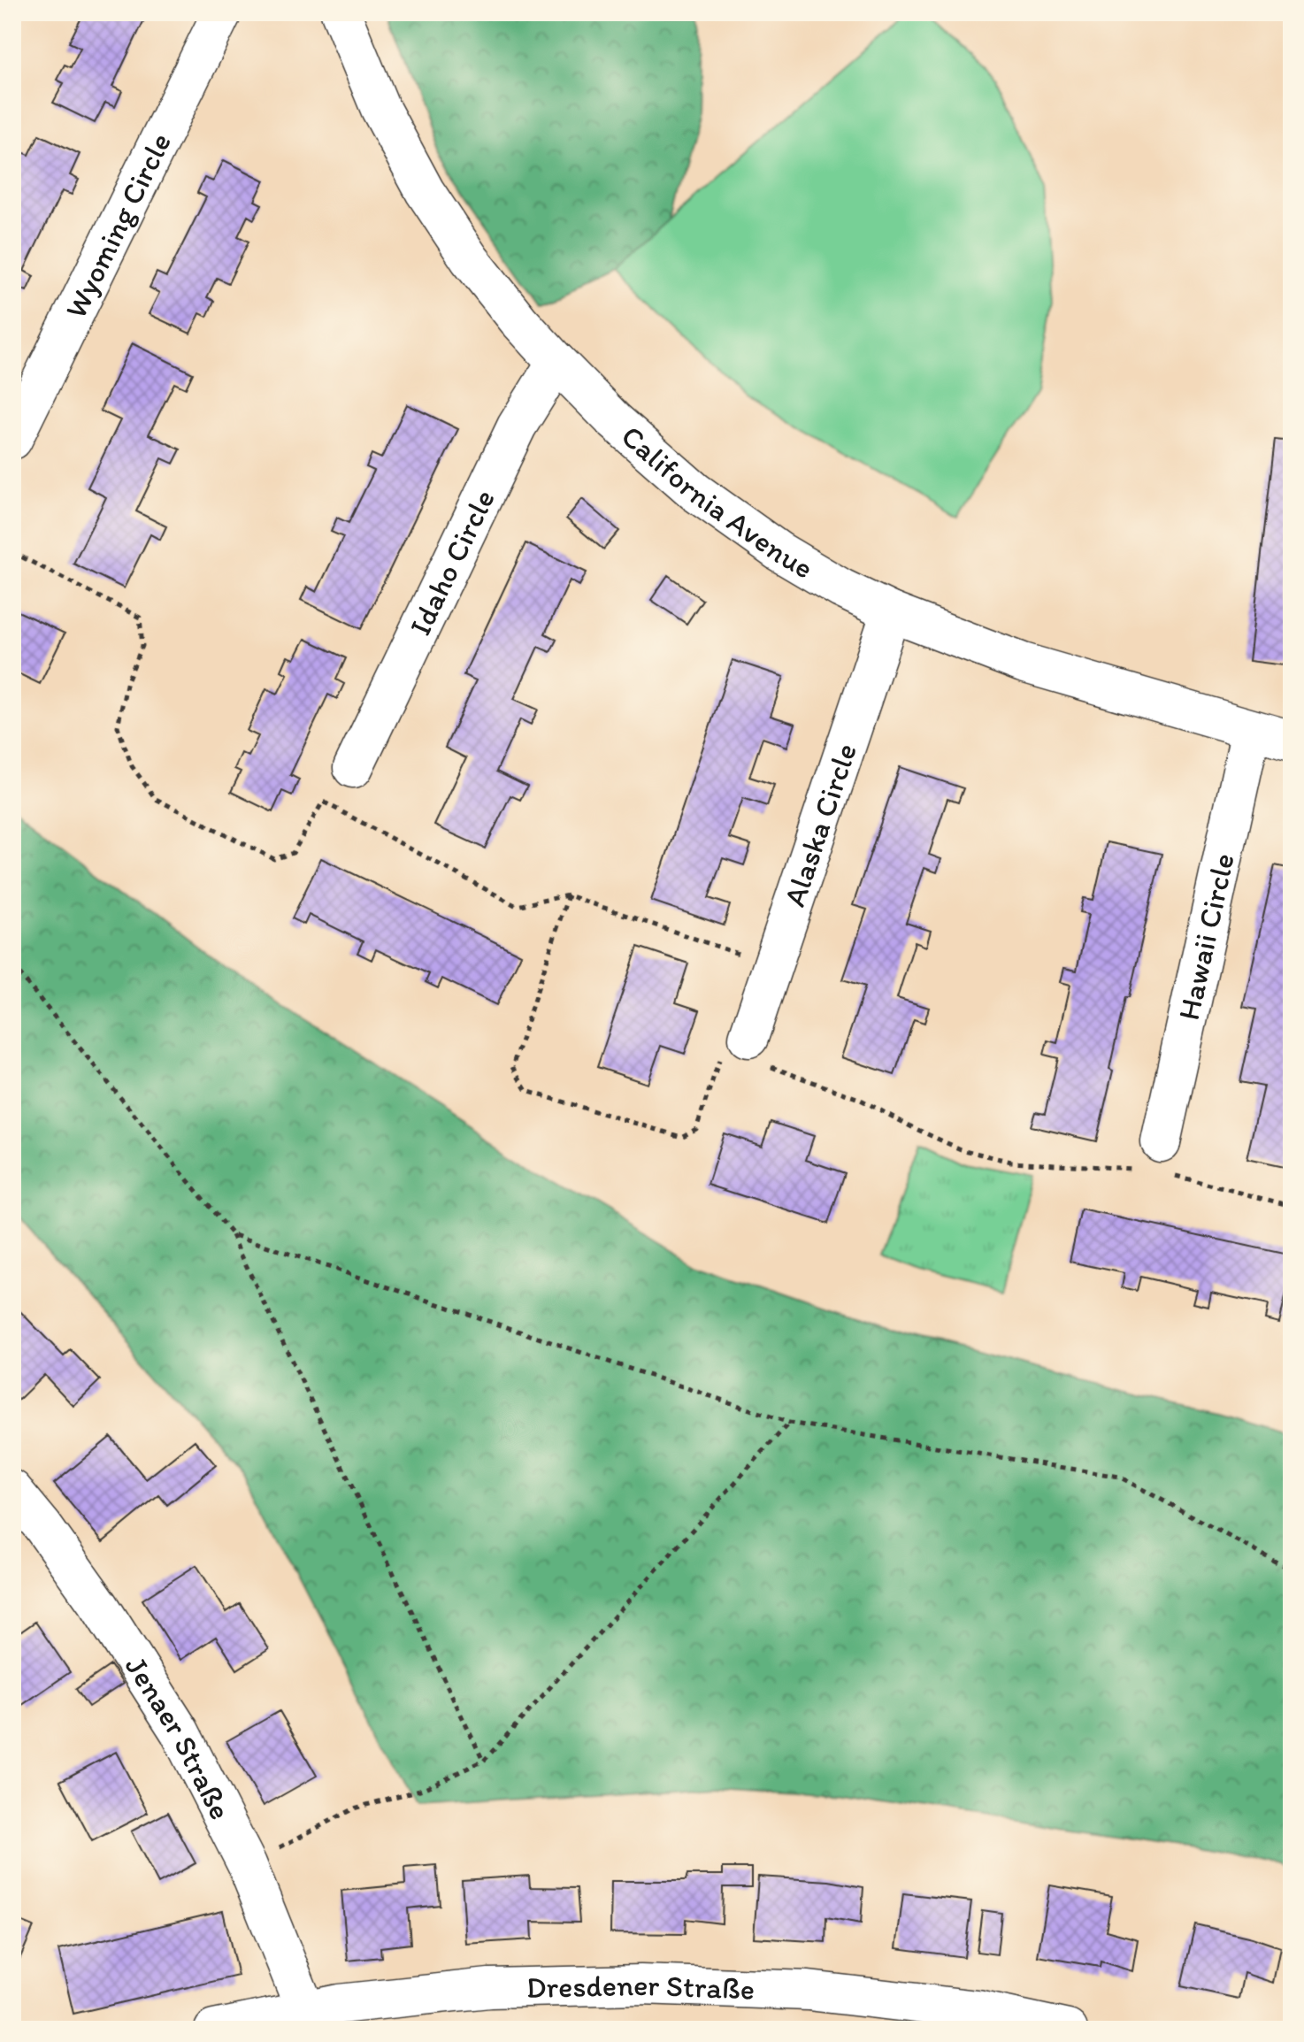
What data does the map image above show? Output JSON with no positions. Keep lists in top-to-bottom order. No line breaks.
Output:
{"streets":{"street":["Wyoming Circle","California Avenue","Idaho Circle","Alaska Circle","Hawaii Circle","Jenaer Straße","Dresdener Straße"]},"crossings":[["California Avenue","Idaho Circle"],["California Avenue","Alaska Circle"],["California Avenue","Hawaii Circle"],["Jenaer Straße","Dresdener Straße"]]}
